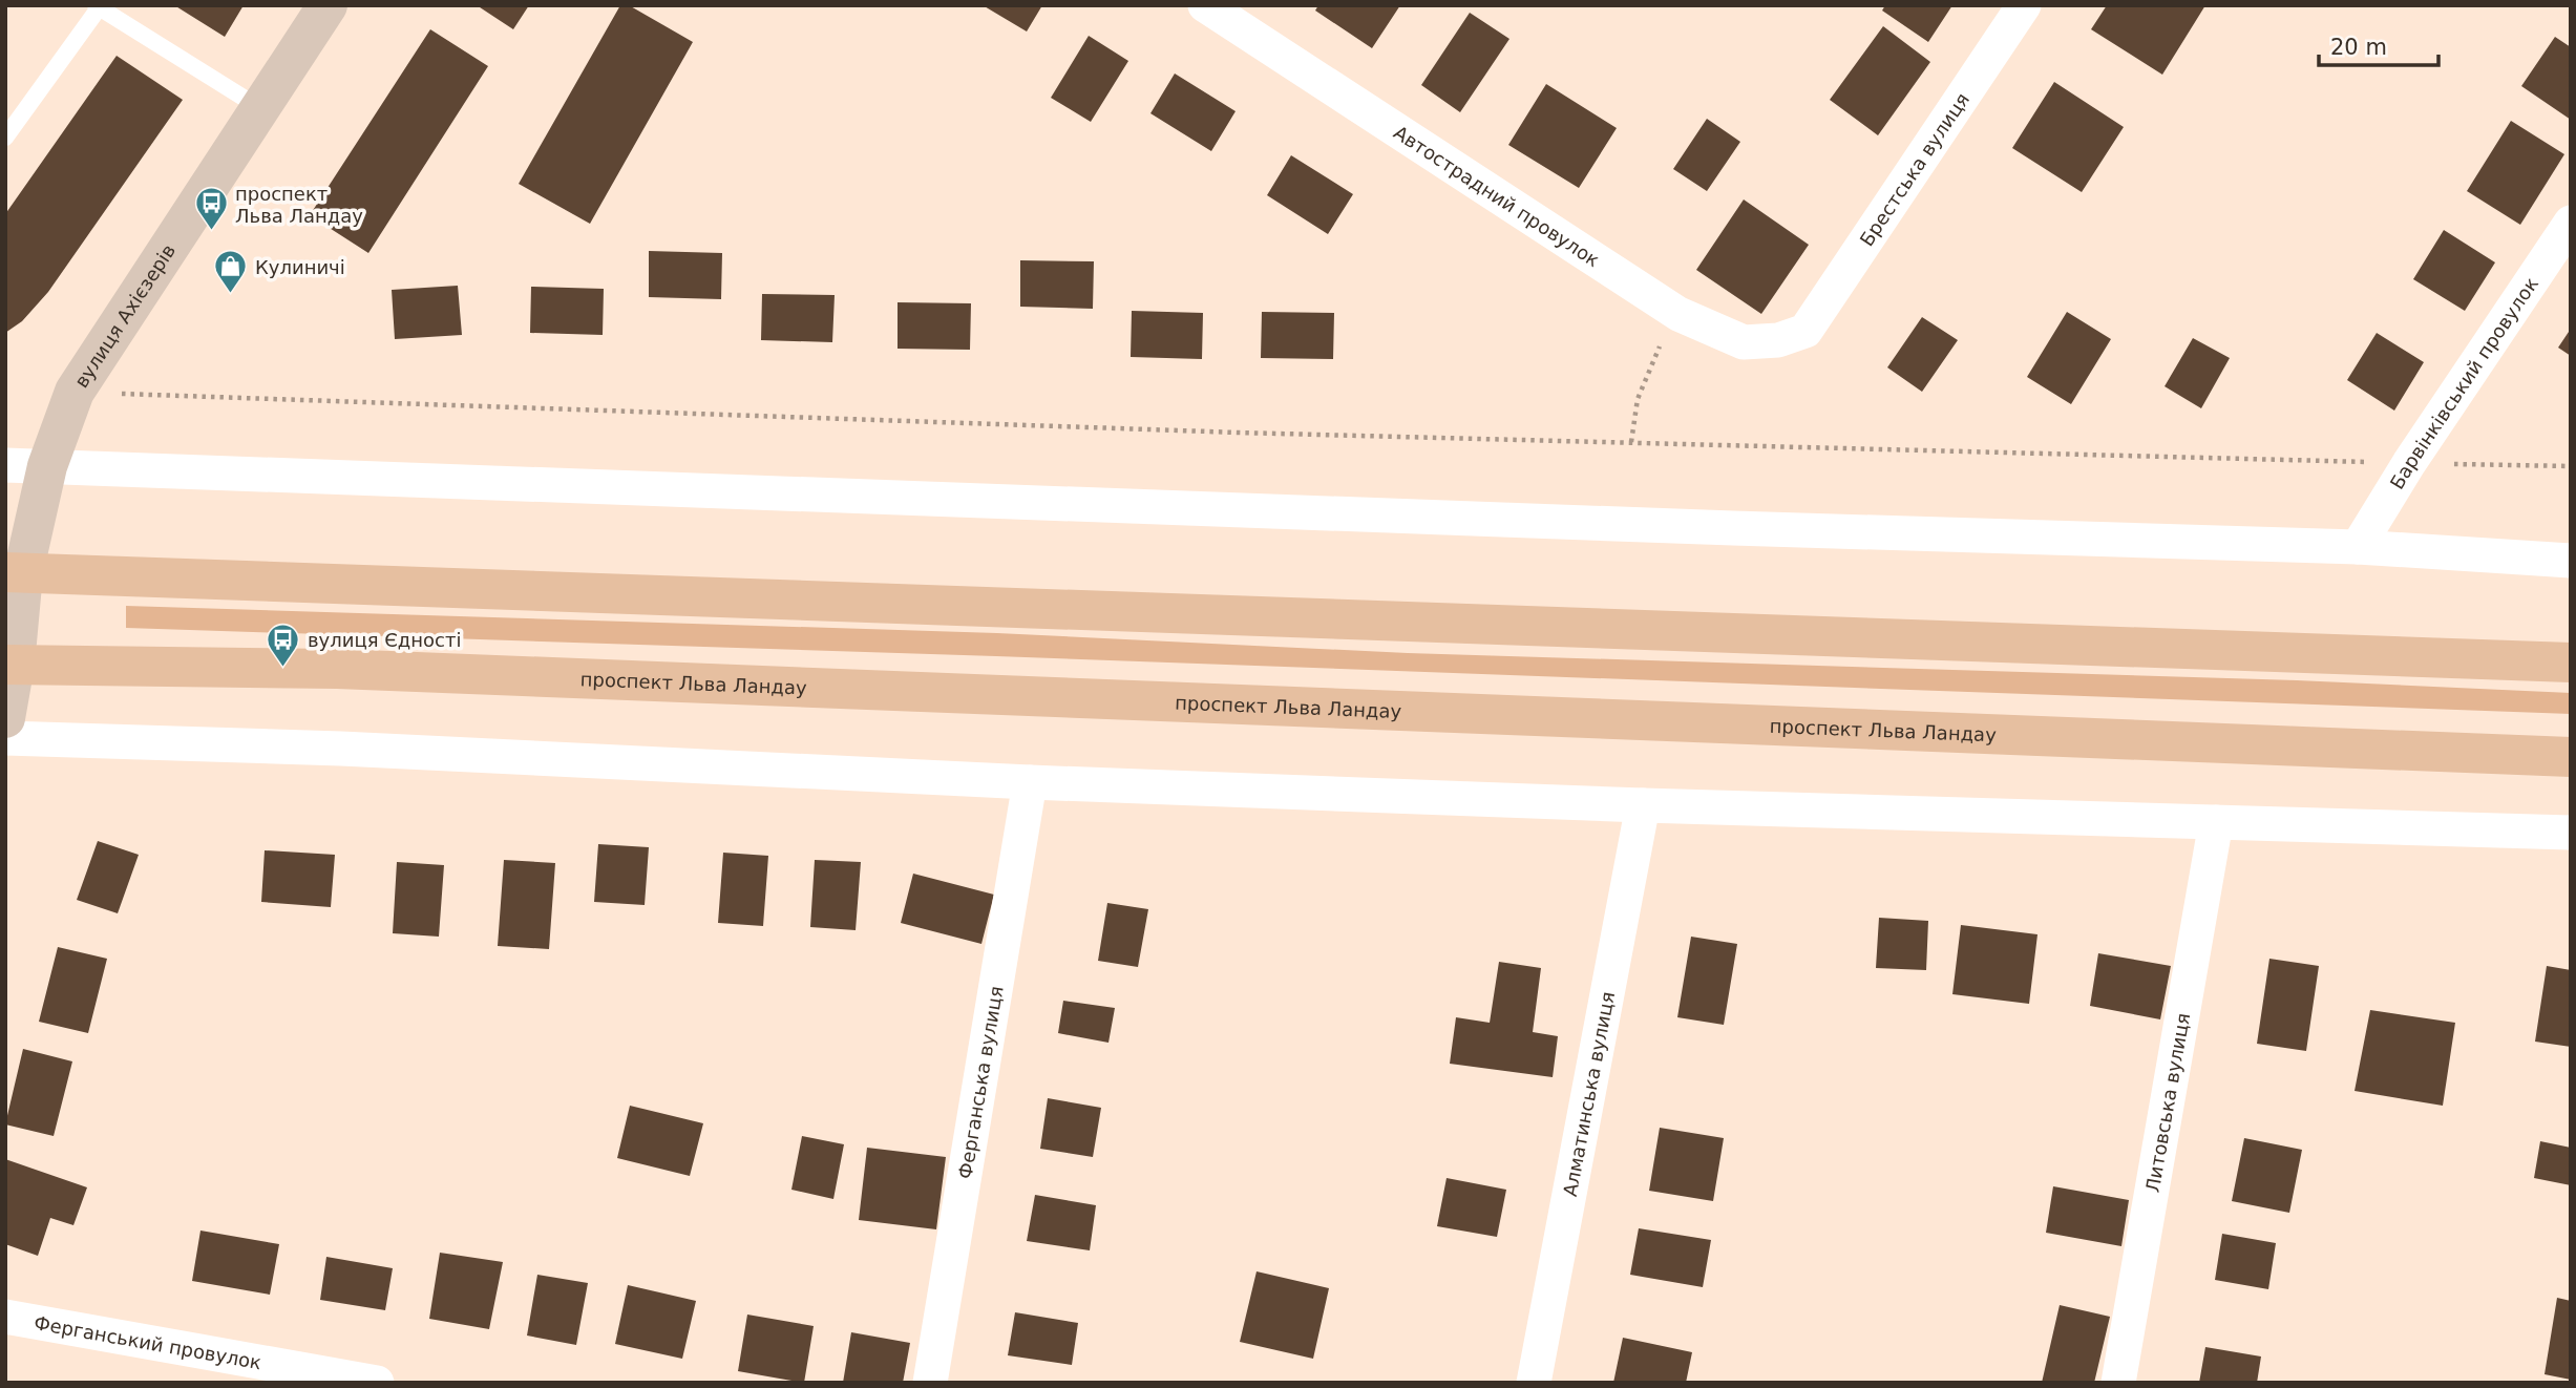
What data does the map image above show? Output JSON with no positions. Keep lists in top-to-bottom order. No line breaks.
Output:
{"streets":{"main road":["вулиця Ахієзерів","проспект Льва Ландау"],"street":["Брестська вулиця","Автострадний провулок","Барвінківський провулок","Ферганська вулиця","Алматинська вулиця","Литовська вулиця","Ферганський провулок"]},"crossings":[["Брестська вулиця","Автострадний провулок"],["вулиця Ахієзерів","проспект Льва Ландау"]],"places":{"bus stop":["проспект Льва Ландау","вулиця Єдності"],"shop":["Кулиничі"]},"scale_bar":"20 m"}
